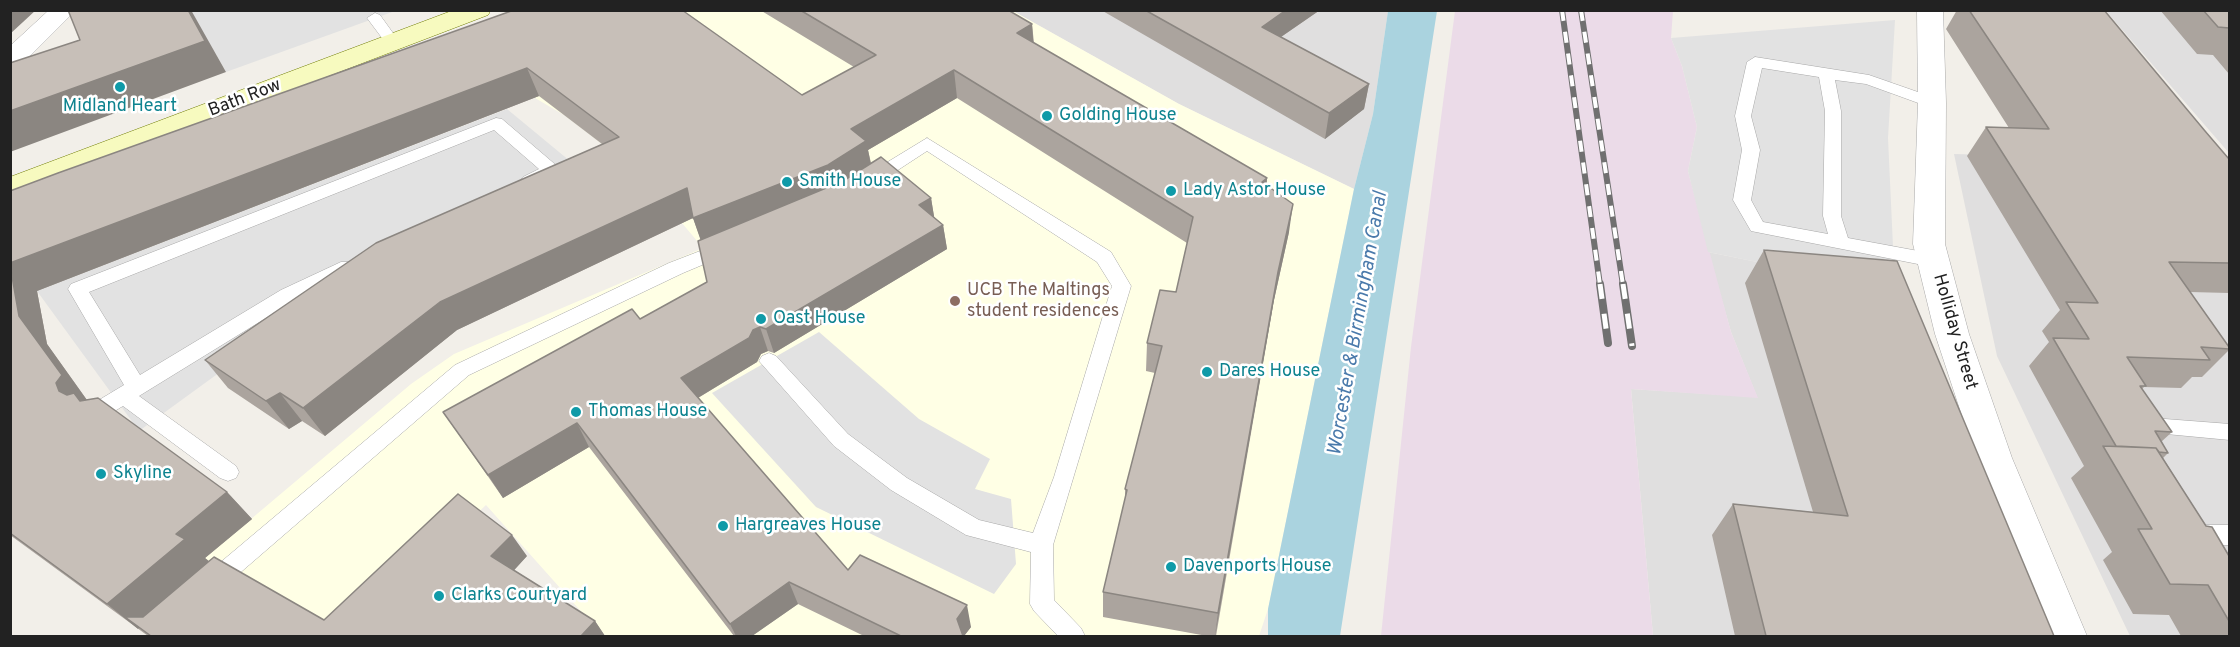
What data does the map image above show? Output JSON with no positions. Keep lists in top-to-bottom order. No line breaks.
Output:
{"streets":{"main road":["Bath Row"],"street":["Holliday Street"]},"water":["Worcester & Birmingham Canal"],"places":["Midland Heart","Golding House","Smith House","Lady Astor House","UCB The Maltings student residences","Oast House","Dares House","Thomas House","Skyline","Hargreaves House","Davenports House","Clarks Courtyard"]}
